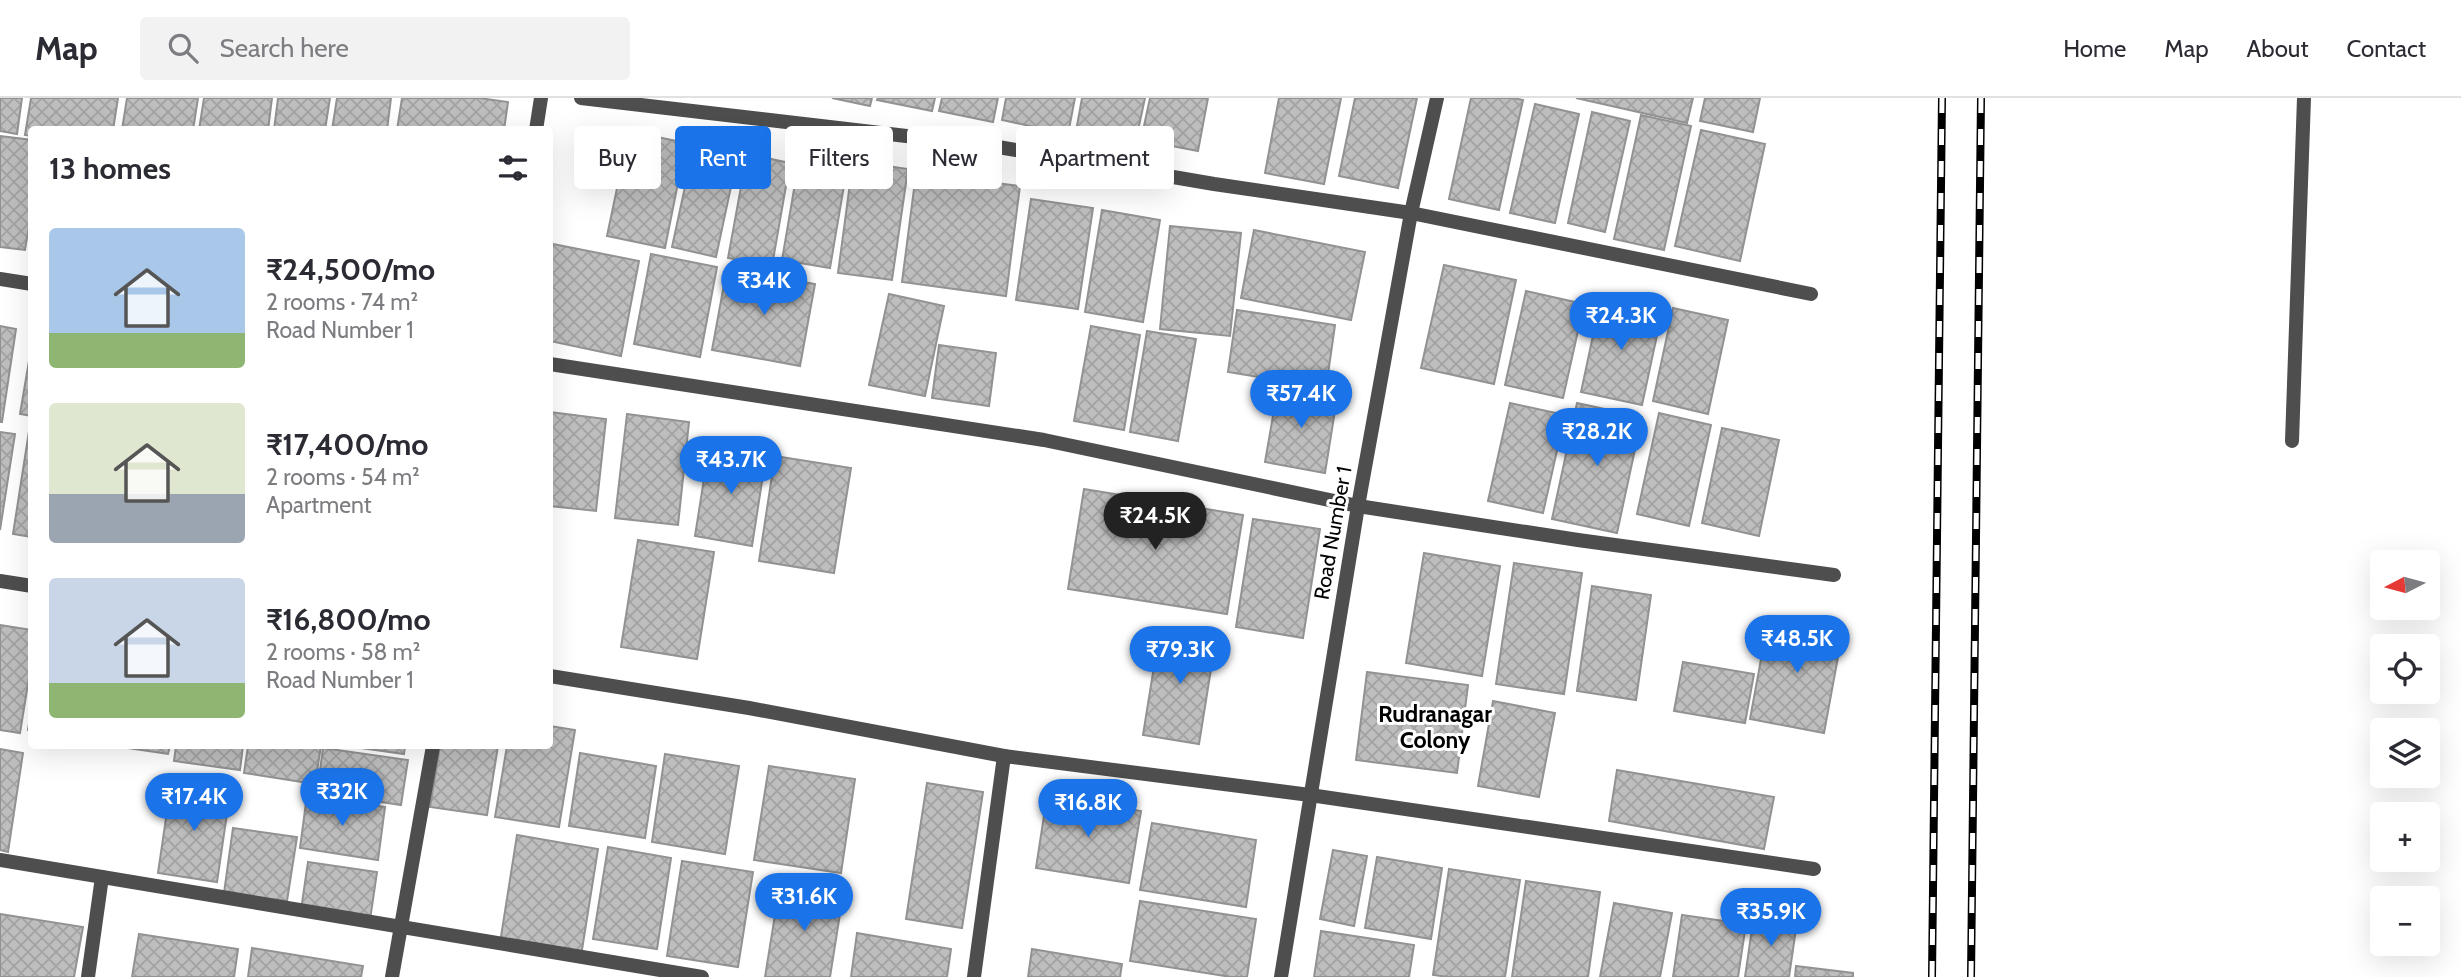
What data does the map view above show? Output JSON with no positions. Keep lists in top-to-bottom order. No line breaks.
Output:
{"streets":{"street":["Road Number 1"]},"districts":["Rudranagar Colony"],"north":"left","page":{"header":"Map","search":"Search here","nav":["Home","Map","About","Contact"],"chip":["Buy","Rent","Filters","New","Apartment"],"heading":"13 homes","list":[{"name":"₹24,500/mo","note":"2 rooms · 74 m² · Road Number 1"},{"name":"₹17,400/mo","note":"2 rooms · 54 m² · Apartment"},{"name":"₹16,800/mo","note":"2 rooms · 58 m² · Road Number 1"}],"price":["₹34K","₹24.3K","₹57.4K","₹28.2K","₹43.7K","₹24.5K","₹48.5K","₹79.3K","₹32K","₹17.4K","₹16.8K","₹31.6K","₹35.9K"],"map_buttons":["+","−"]}}
